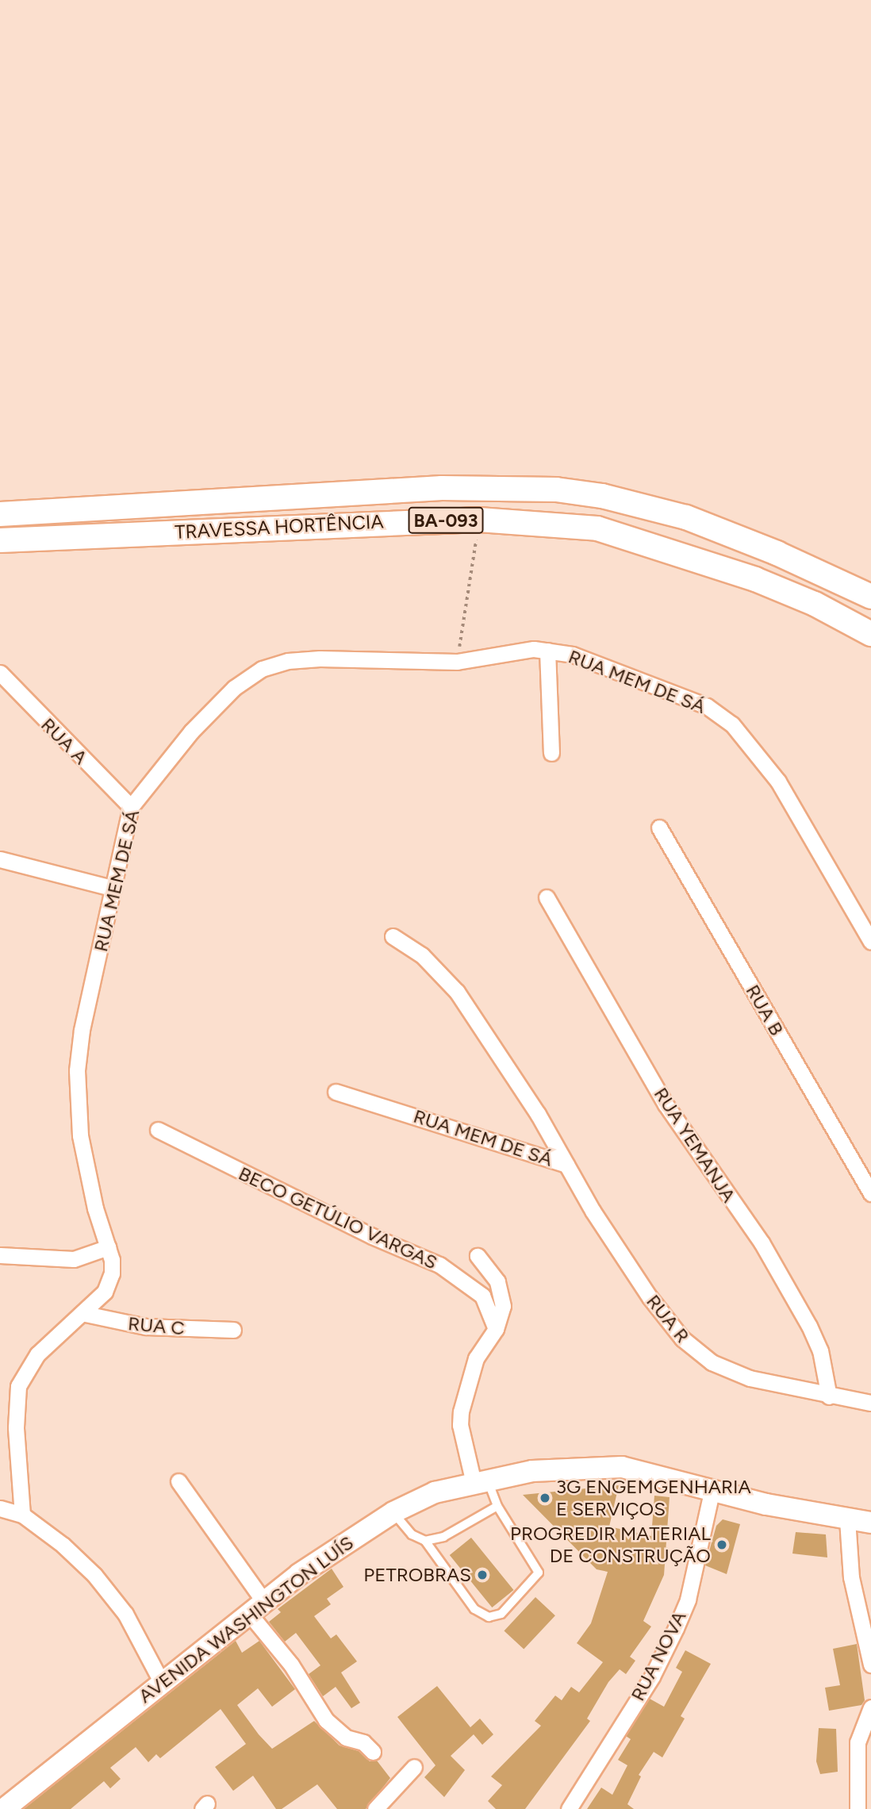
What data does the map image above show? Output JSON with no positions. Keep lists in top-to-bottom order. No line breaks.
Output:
{"streets":{"main road":["BA-093","TRAVESSA HORTÊNCIA","AVENIDA WASHINGTON LUÍS"],"street":["RUA MEM DE SÁ","RUA A","RUA B","RUA YEMANJA","BECO GETÚLIO VARGAS","RUA R","RUA C","RUA NOVA"]},"crossings":[["RUA MEM DE SÁ","RUA A"],["RUA MEM DE SÁ","RUA R"],["RUA MEM DE SÁ","RUA C"],["RUA YEMANJA","RUA R"],["AVENIDA WASHINGTON LUÍS","RUA NOVA"]],"places":["3G ENGEMGENHARIA E SERVIÇOS","PROGREDIR MATERIAL DE CONSTRUÇÃO","PETROBRAS"]}
